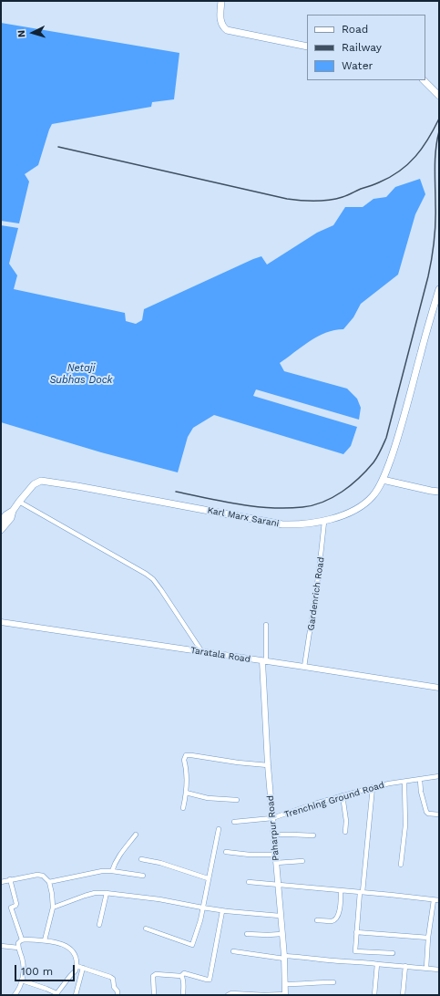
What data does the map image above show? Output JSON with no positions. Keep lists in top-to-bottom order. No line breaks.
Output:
{"streets":{"main road":["Karl Marx Sarani"],"street":["Gardenrich Road","Taratala Road","Trenching Ground Road","Paharpur Road"]},"crossings":[["Karl Marx Sarani","Gardenrich Road"],["Gardenrich Road","Taratala Road"],["Taratala Road","Paharpur Road"],["Trenching Ground Road","Paharpur Road"]],"water":["Netaji Subhas Dock"],"legend":["Road","Railway","Water"],"scale_bar":"100 m","north":"left"}
